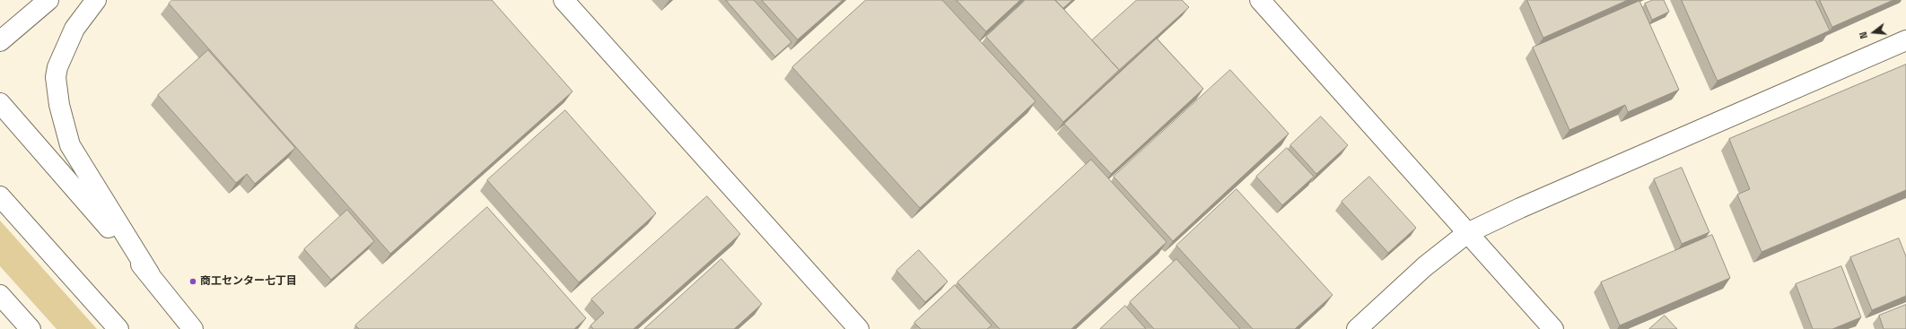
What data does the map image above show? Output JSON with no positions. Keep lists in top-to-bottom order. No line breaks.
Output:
{"places":["商工センター七丁目"],"north":"left"}
